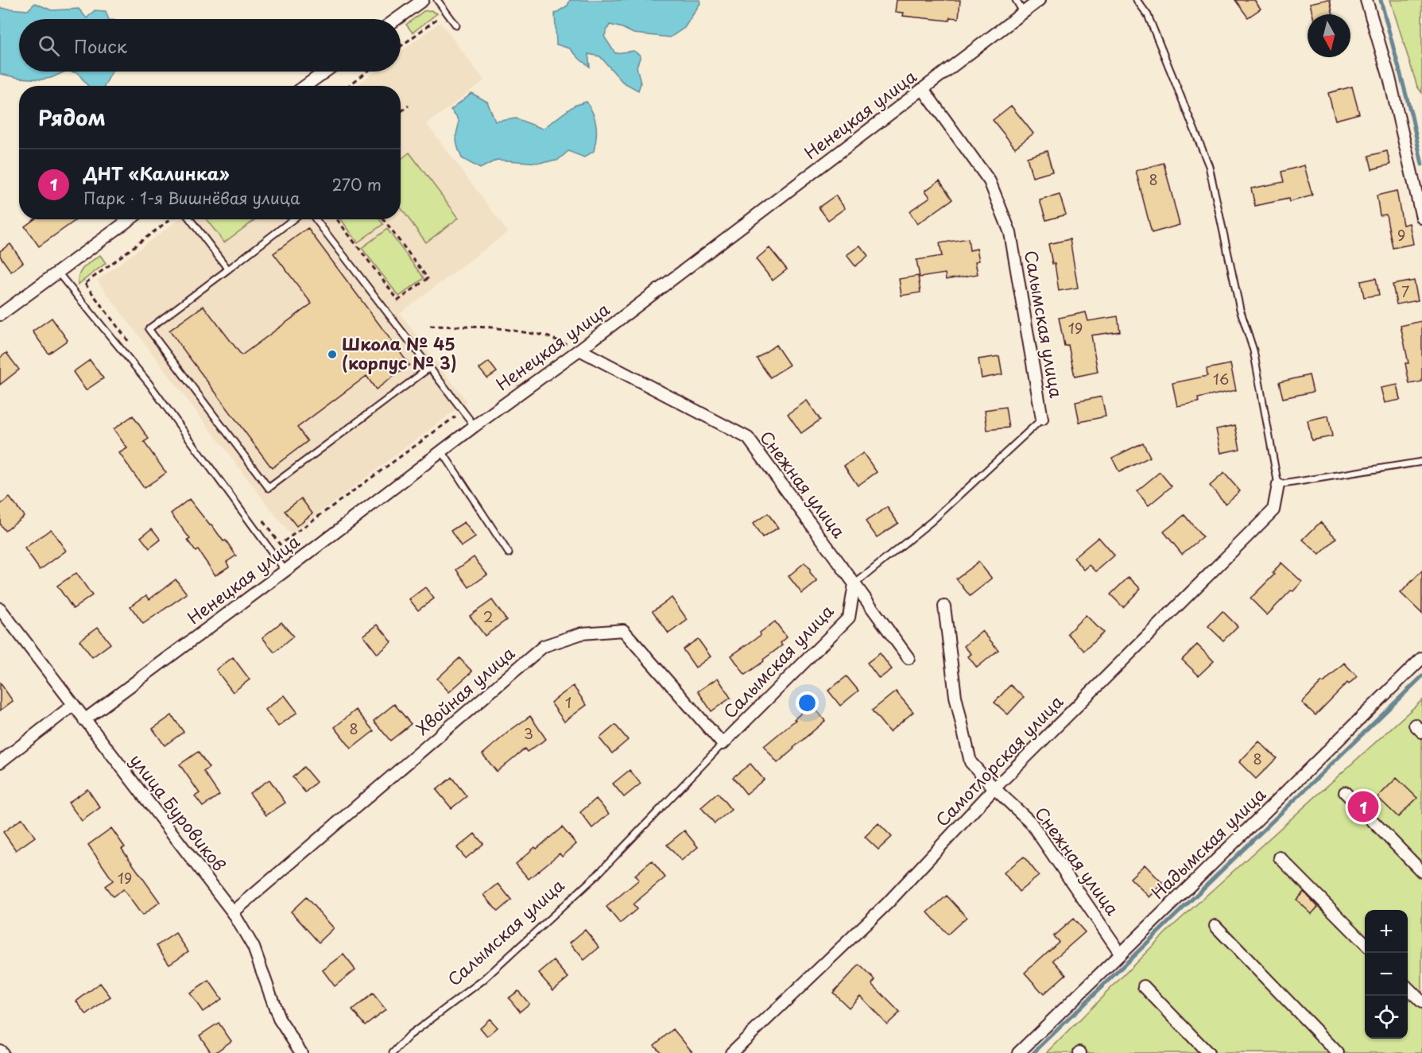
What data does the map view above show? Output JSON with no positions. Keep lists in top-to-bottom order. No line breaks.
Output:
{"streets":{"street":["Ненецкая улица","Салымская улица","Снежная улица","Хвойная улица","Самотлорская улица","улица Буровиков","Надымская улица"]},"crossings":[["Ненецкая улица","Салымская улица"],["Ненецкая улица","Снежная улица"],["Ненецкая улица","улица Буровиков"],["Салымская улица","Снежная улица"],["Салымская улица","Хвойная улица"],["Снежная улица","Самотлорская улица"],["Снежная улица","Надымская улица"],["Хвойная улица","улица Буровиков"]],"places":["Школа № 45 (корпус № 3)"],"house_numbers":["8","9","7","19","16","2","1","8","3","8","19"],"north":"bottom","page":{"search":"Поиск","heading":"Рядом","list":[{"mark":"1","name":"ДНТ «Калинка»","note":"Парк · 1-я Вишнёвая улица","value":"270 m"}],"pins":"1","map_buttons":["+","−"]}}
